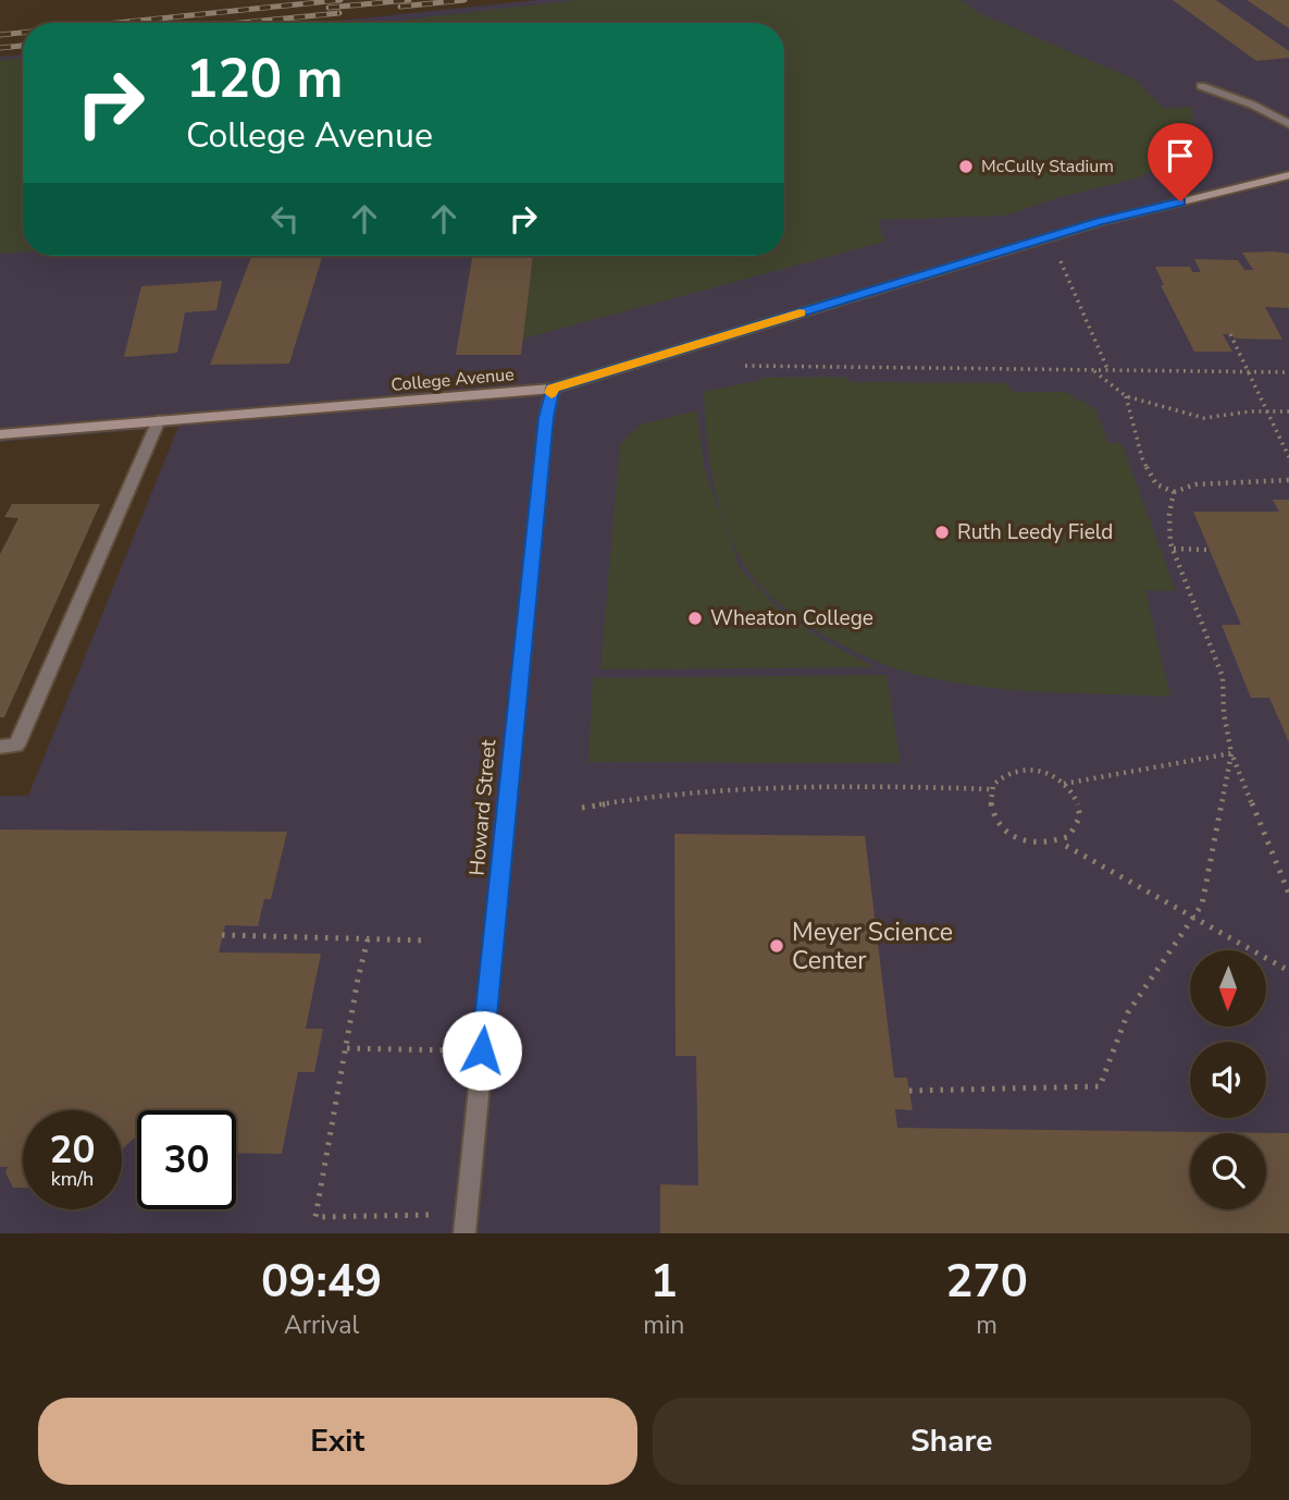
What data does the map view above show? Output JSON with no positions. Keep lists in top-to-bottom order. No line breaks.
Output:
{"streets":{"street":["College Avenue","Howard Street"]},"crossings":[["College Avenue","Howard Street"]],"places":["McCully Stadium","Ruth Leedy Field","Wheaton College","Meyer Science Center"],"north":"bottom","page":{"turn":["120 m","College Avenue"],"speed":"20 km/h","limit":"30","eta":["09:49","Arrival","1","min","270","m"],"buttons":["Exit","Share"]}}
